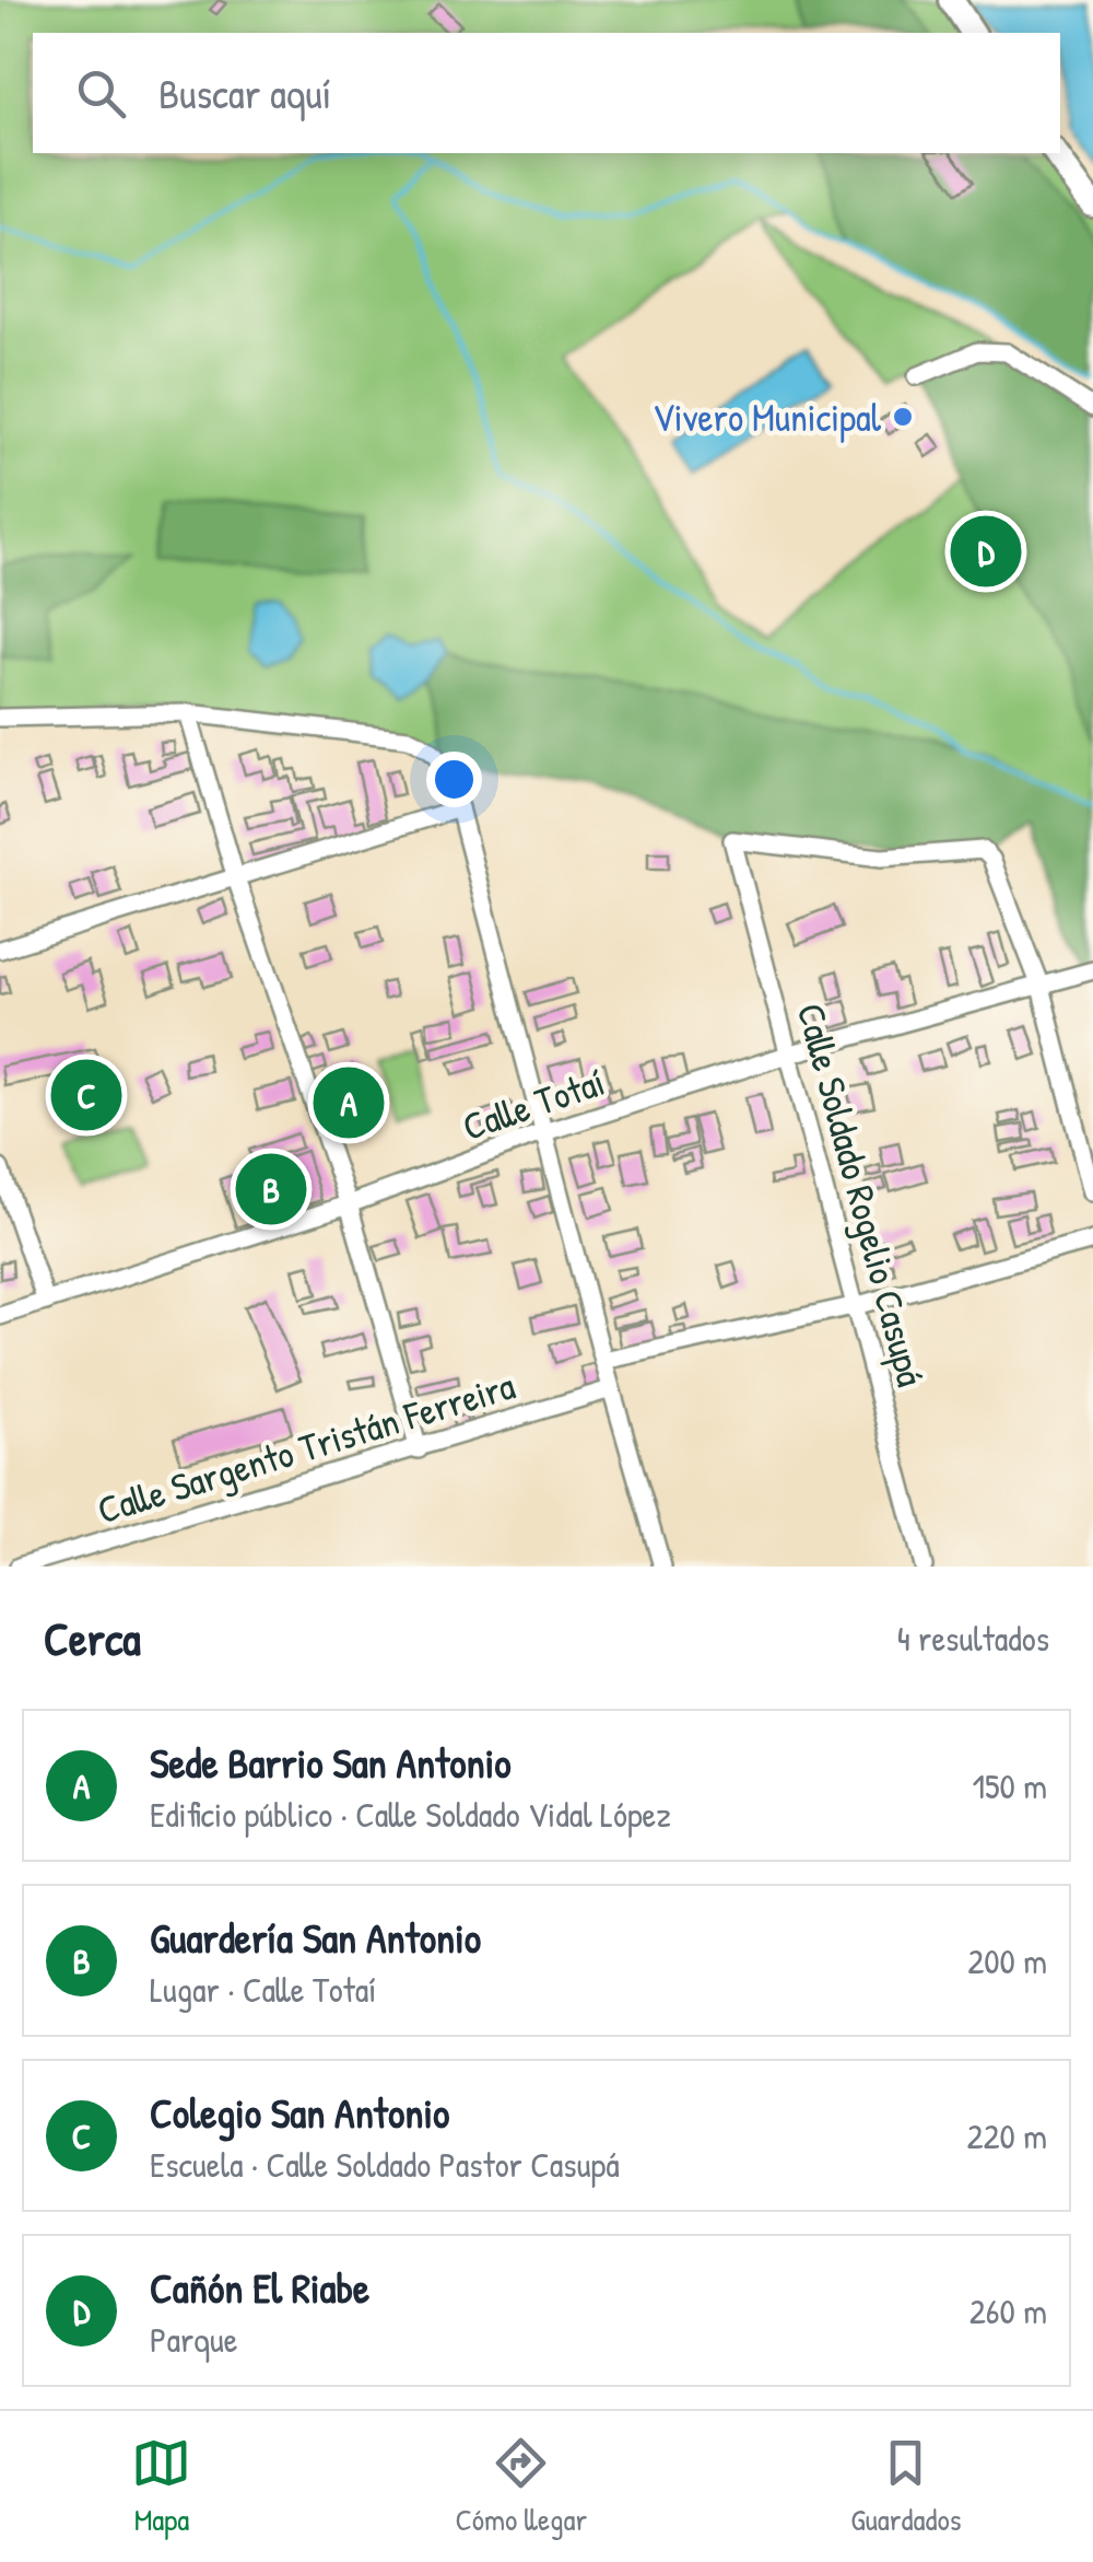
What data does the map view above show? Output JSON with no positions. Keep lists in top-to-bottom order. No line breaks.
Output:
{"streets":{"street":["Calle Totaí","Calle Soldado Rogelio Casupá","Calle Sargento Tristán Ferreira"]},"crossings":[["Calle Totaí","Calle Soldado Rogelio Casupá"]],"places":["Vivero Municipal"],"page":{"search":"Buscar aquí","pins":["D","C","A","B"],"heading":["Cerca","4 resultados"],"list":[{"mark":"A","name":"Sede Barrio San Antonio","note":"Edificio público · Calle Soldado Vidal López","value":"150 m"},{"mark":"B","name":"Guardería San Antonio","note":"Lugar · Calle Totaí","value":"200 m"},{"mark":"C","name":"Colegio San Antonio","note":"Escuela · Calle Soldado Pastor Casupá","value":"220 m"},{"mark":"D","name":"Cañón El Riabe","note":"Parque","value":"260 m"}],"nav":["Mapa","Cómo llegar","Guardados"]}}
